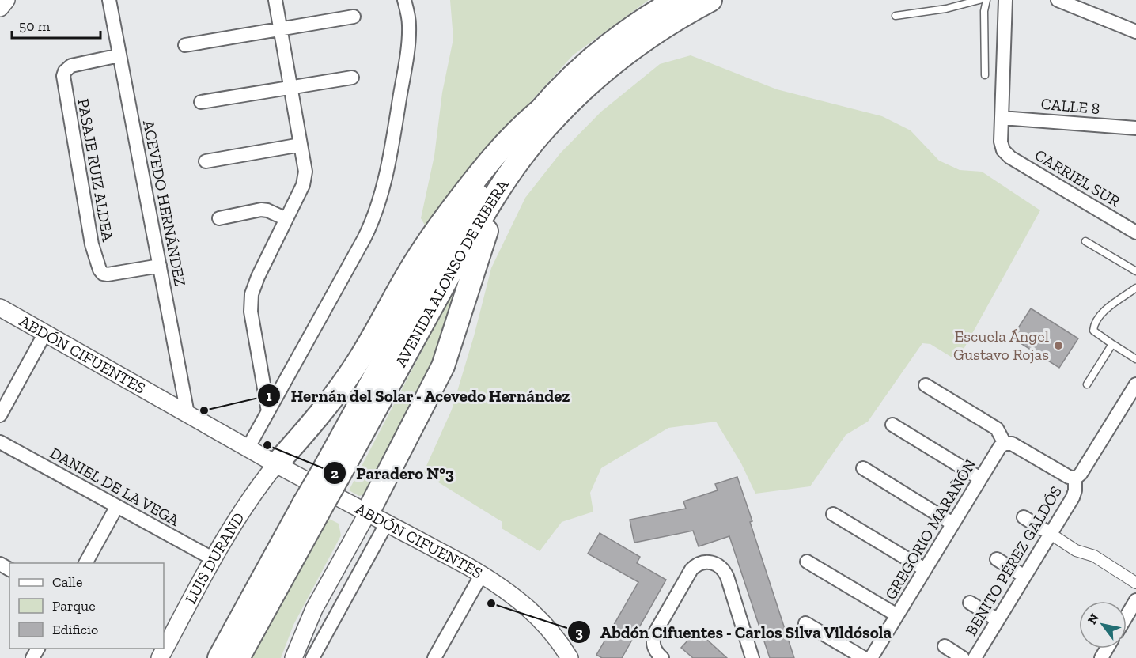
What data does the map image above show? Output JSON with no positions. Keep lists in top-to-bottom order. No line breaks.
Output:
{"streets":{"highway":["AVENIDA ALONSO DE RIBERA"],"street":["CALLE 8","PASAJE RUIZ ALDEA","CARRIEL SUR","ACEVEDO HERNÁNDEZ","ABDÓN CIFUENTES","DANIEL DE LA VEGA","GREGORIO MARAÑÓN","LUIS DURAND","BENITO PÉREZ GALDÓS"]},"crossings":[["CALLE 8","CARRIEL SUR"],["PASAJE RUIZ ALDEA","ACEVEDO HERNÁNDEZ"],["ACEVEDO HERNÁNDEZ","ABDÓN CIFUENTES"],["ABDÓN CIFUENTES","LUIS DURAND"],["DANIEL DE LA VEGA","LUIS DURAND"]],"places":["Escuela Ángel Gustavo Rojas","Hernán del Solar - Acevedo Hernández","Paradero N°3","Abdón Cifuentes - Carlos Silva Vildósola"],"legend":["Calle","Parque","Edificio"],"scale_bar":"50 m","north":"top left"}
